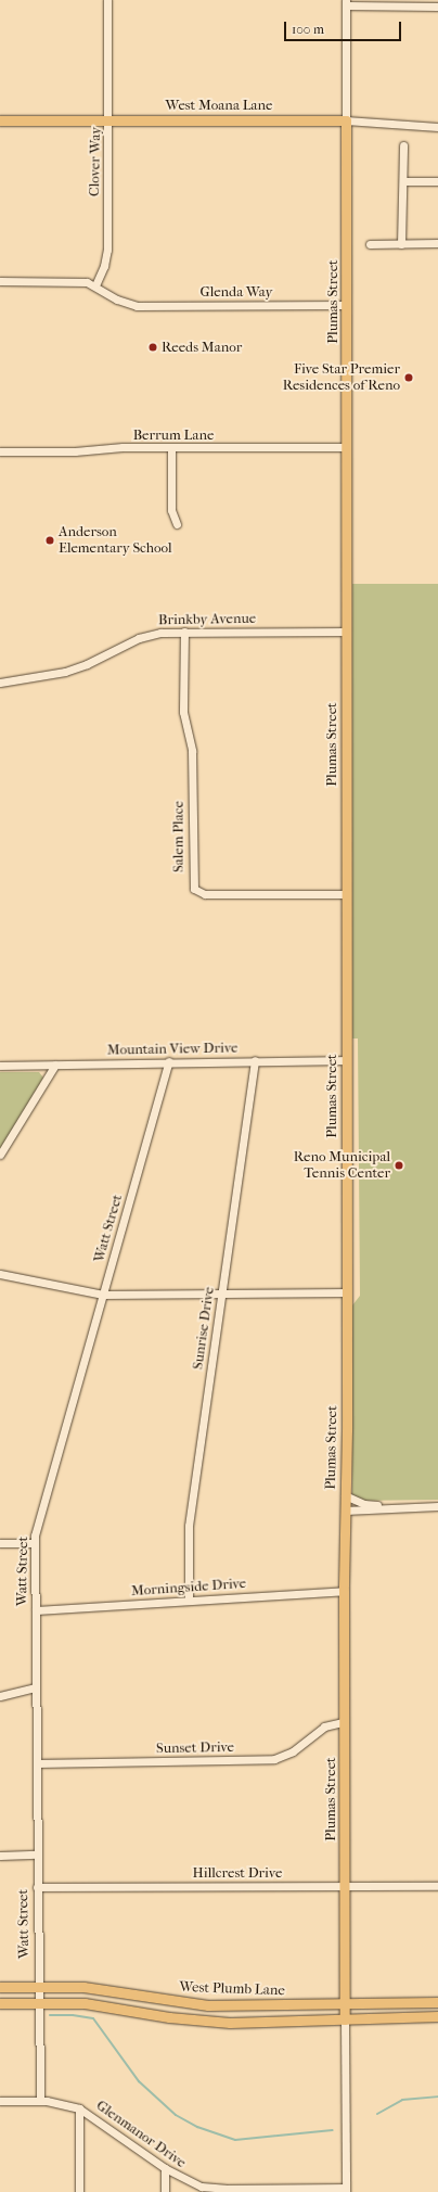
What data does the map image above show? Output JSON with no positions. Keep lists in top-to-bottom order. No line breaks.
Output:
{"streets":{"main road":["West Moana Lane","Plumas Street","West Plumb Lane"],"street":["Clover Way","Glenda Way","Berrum Lane","Brinkby Avenue","Salem Place","Mountain View Drive","Watt Street","Sunrise Drive","Morningside Drive","Sunset Drive","Hillcrest Drive","Glenmanor Drive"]},"crossings":[["West Moana Lane","Clover Way"],["West Moana Lane","Plumas Street"],["Clover Way","Glenda Way"],["Glenda Way","Plumas Street"],["Plumas Street","Berrum Lane"],["Plumas Street","Brinkby Avenue"],["Plumas Street","Salem Place"],["Plumas Street","Mountain View Drive"],["Plumas Street","Morningside Drive"],["Plumas Street","Sunset Drive"],["Plumas Street","Hillcrest Drive"],["Plumas Street","West Plumb Lane"],["Plumas Street","Glenmanor Drive"],["Brinkby Avenue","Salem Place"],["Mountain View Drive","Watt Street"],["Mountain View Drive","Sunrise Drive"],["Watt Street","Morningside Drive"],["Watt Street","Sunset Drive"],["Watt Street","Hillcrest Drive"],["Watt Street","West Plumb Lane"],["Watt Street","Glenmanor Drive"],["Sunrise Drive","Morningside Drive"]],"places":["Reeds Manor","Five Star Premier Residences of Reno","Anderson Elementary School","Reno Municipal Tennis Center"],"scale_bar":"100 m"}
